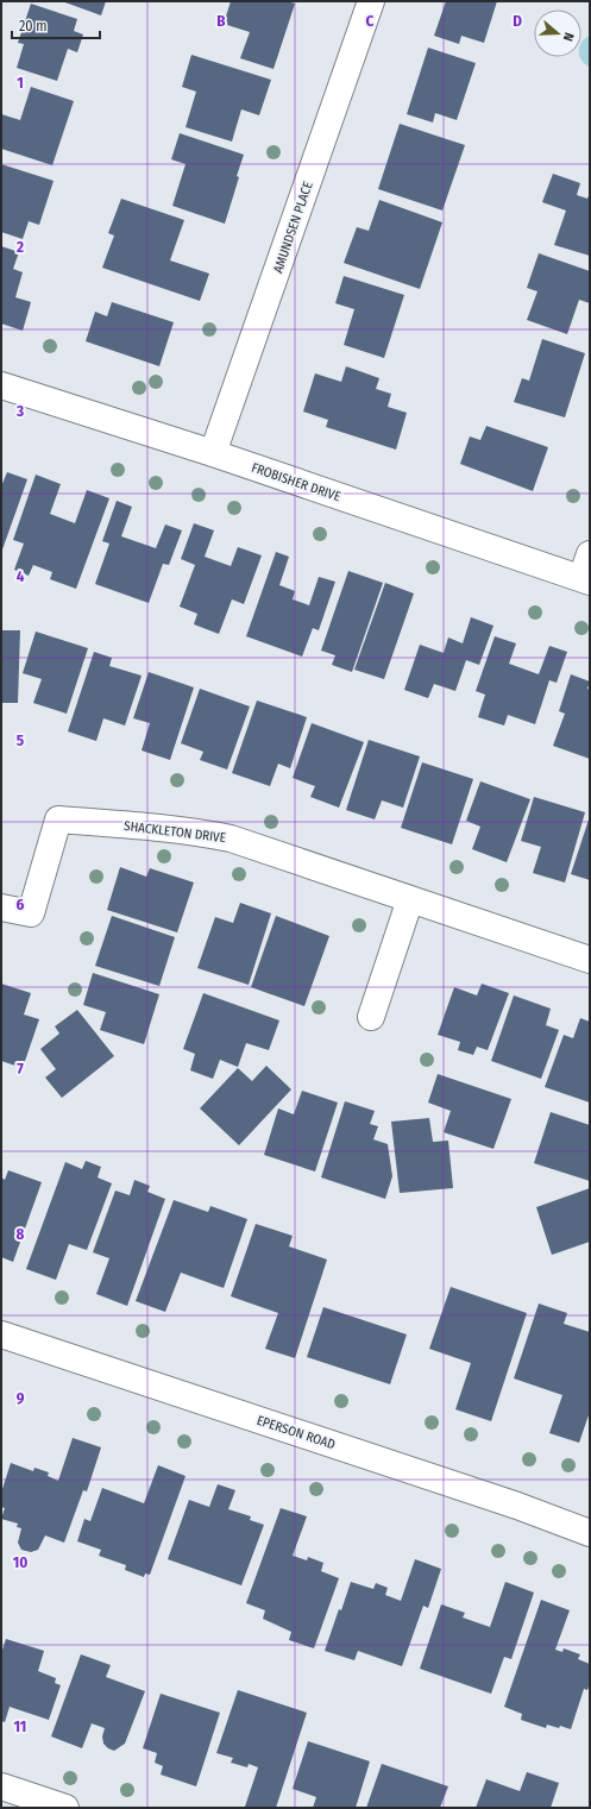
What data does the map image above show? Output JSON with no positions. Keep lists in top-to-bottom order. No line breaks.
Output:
{"streets":{"street":["AMUNDSEN PLACE","FROBISHER DRIVE","SHACKLETON DRIVE","EPERSON ROAD"]},"crossings":[["AMUNDSEN PLACE","FROBISHER DRIVE"]],"scale_bar":"20 m","north":"right","grid":{"columns":["B","C","D"],"rows":["1","2","3","4","5","6","7","8","9","10","11"]}}
